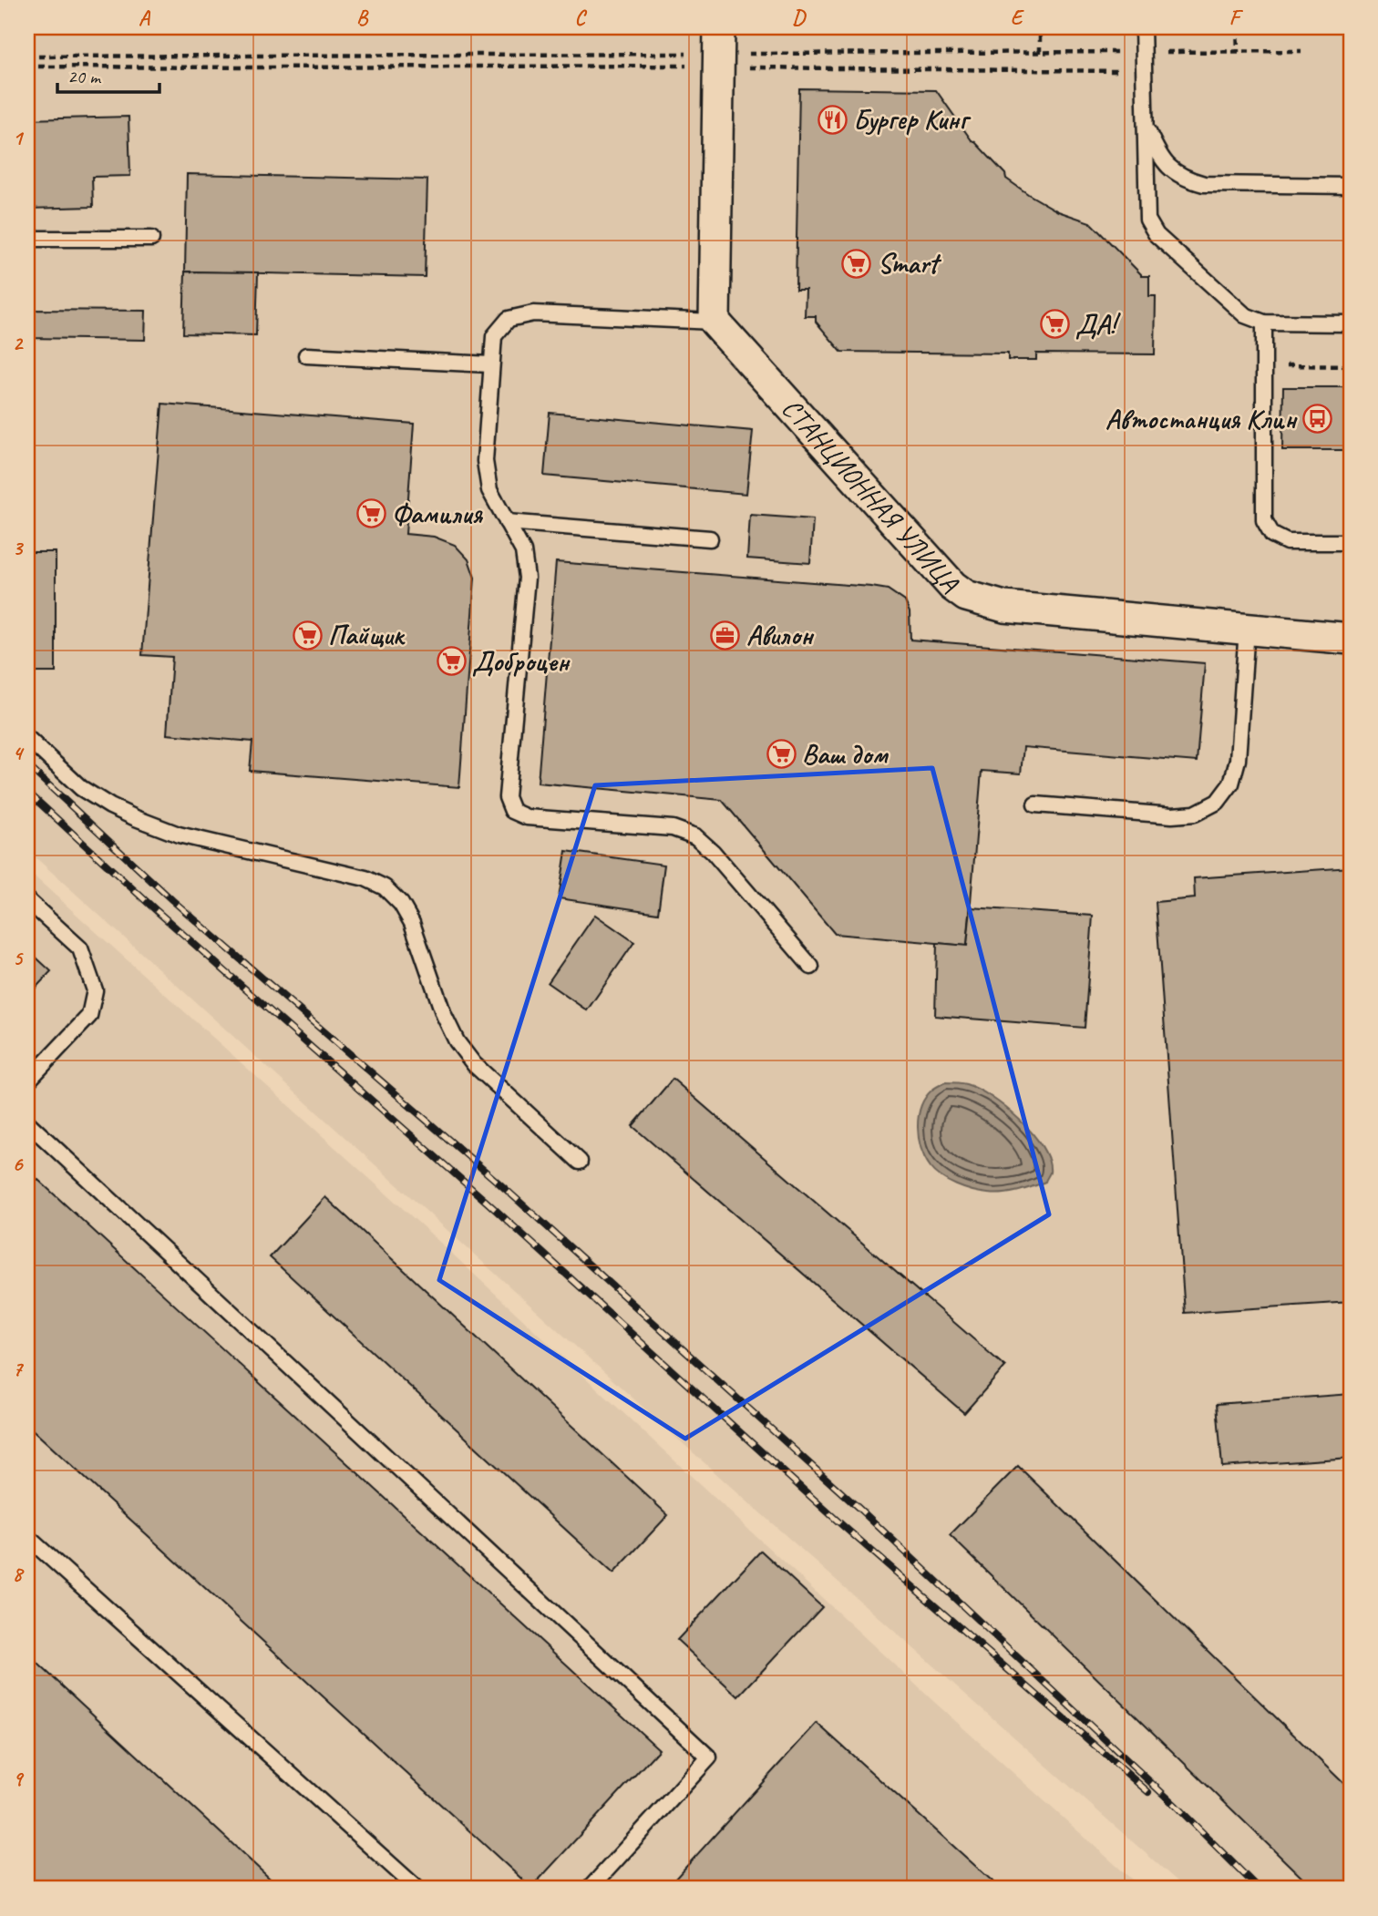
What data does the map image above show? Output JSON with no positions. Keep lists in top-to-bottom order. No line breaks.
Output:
{"streets":{"street":["СТАНЦИОННАЯ УЛИЦА"]},"places":{"restaurant":["Бургер Кинг"],"supermarket":["Smart","ДА!","Фамилия","Пайщик","Доброцен","Ваш дом"],"bus stop":["Автостанция Клин"],"office":["Авилон"]},"scale_bar":"20 m","grid":{"columns":["A","B","C","D","E","F"],"rows":["1","2","3","4","5","6","7","8","9"]}}
